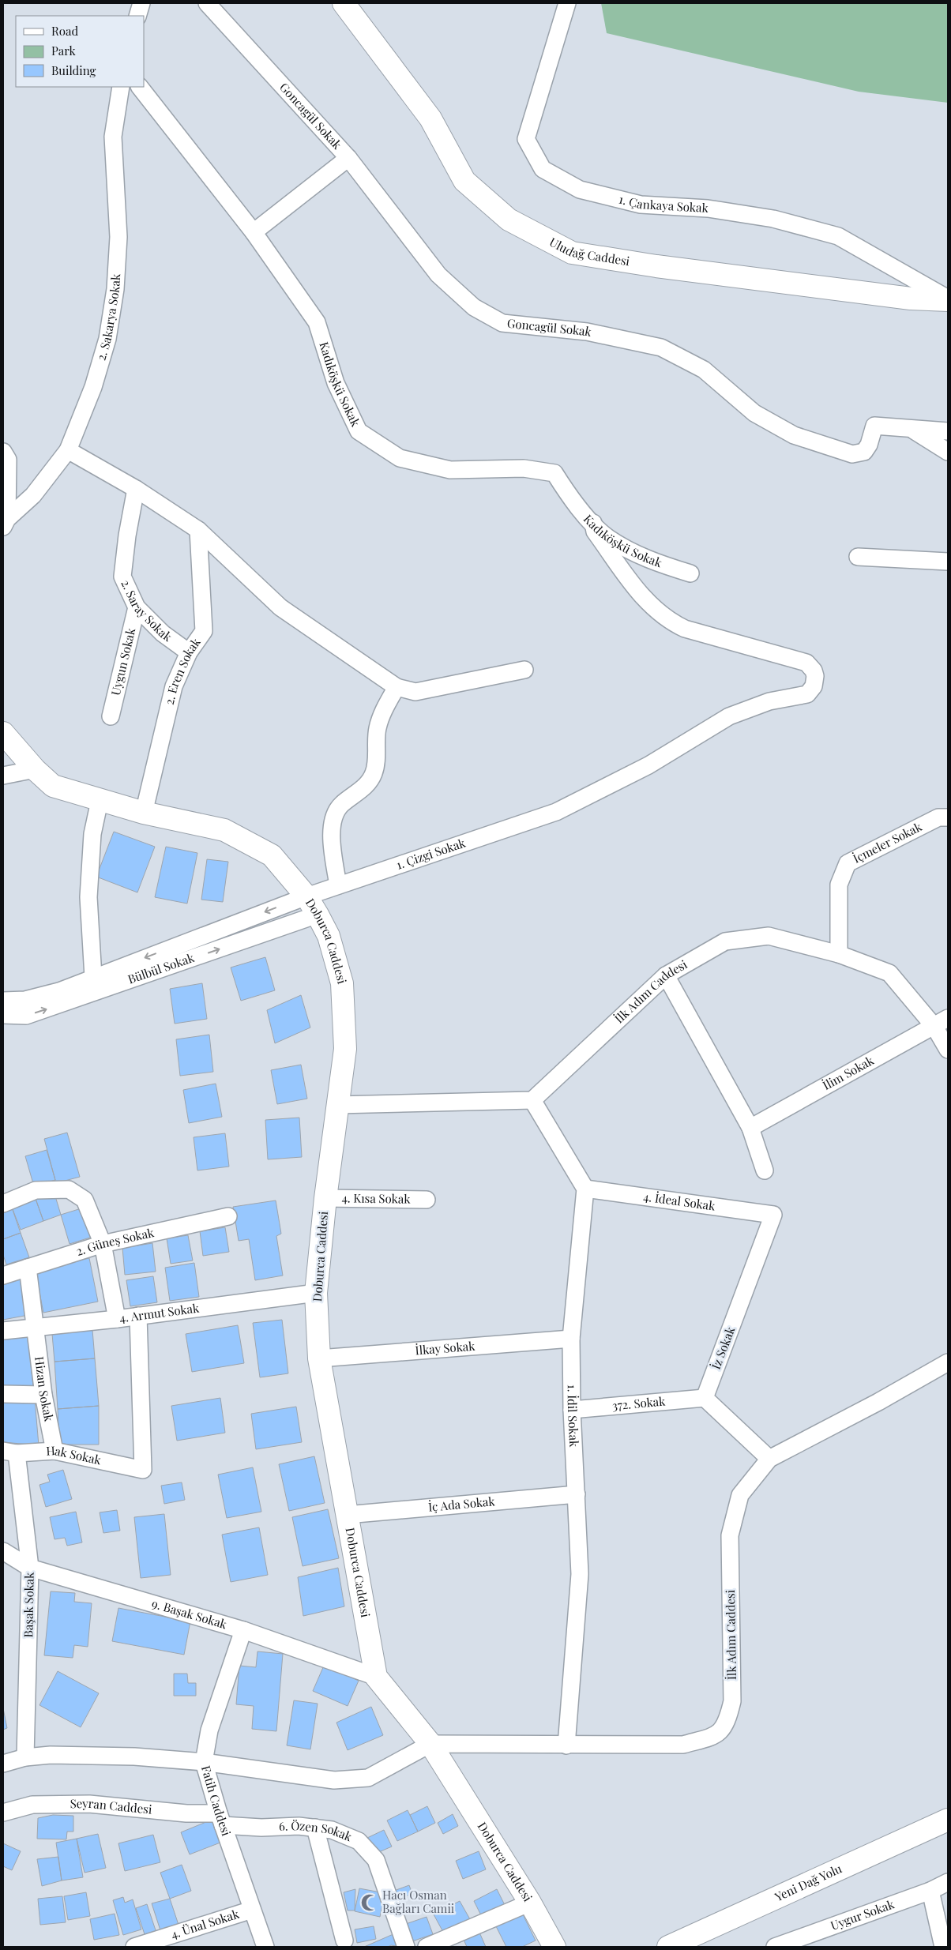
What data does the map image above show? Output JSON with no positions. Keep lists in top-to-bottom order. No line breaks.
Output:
{"streets":{"main road":["Uludağ Caddesi","Doburca Caddesi","Yeni Dağ Yolu"],"street":["Goncagül Sokak","1. Çankaya Sokak","2. Sakarya Sokak","Kadıköşkü Sokak","2. Saray Sokak","Uygun Sokak","2. Eren Sokak","İçmeler Sokak","1. Çizgi Sokak","Bülbül Sokak","İlk Adım Caddesi","İlim Sokak","4. Kısa Sokak","4. İdeal Sokak","2. Güneş Sokak","4. Armut Sokak","İlkay Sokak","İz Sokak","Hizan Sokak","372. Sokak","1. İdil Sokak","Hak Sokak","İç Ada Sokak","Başak Sokak","9. Başak Sokak","Fatih Caddesi","Seyran Caddesi","6. Özen Sokak","Uygur Sokak","4. Ünal Sokak"]},"crossings":[["1. Çankaya Sokak","Uludağ Caddesi"],["Kadıköşkü Sokak","1. Çizgi Sokak"],["2. Saray Sokak","Uygun Sokak"],["2. Saray Sokak","2. Eren Sokak"],["2. Eren Sokak","Doburca Caddesi"],["İçmeler Sokak","İlk Adım Caddesi"],["1. Çizgi Sokak","Doburca Caddesi"],["1. Çizgi Sokak","Bülbül Sokak"],["Doburca Caddesi","Bülbül Sokak"],["Doburca Caddesi","İlk Adım Caddesi"],["Doburca Caddesi","4. Kısa Sokak"],["Doburca Caddesi","4. Armut Sokak"],["Doburca Caddesi","İlkay Sokak"],["Doburca Caddesi","İç Ada Sokak"],["Doburca Caddesi","9. Başak Sokak"],["İlk Adım Caddesi","İlim Sokak"],["İlk Adım Caddesi","1. İdil Sokak"],["4. İdeal Sokak","İz Sokak"],["4. İdeal Sokak","1. İdil Sokak"],["2. Güneş Sokak","Hizan Sokak"],["4. Armut Sokak","Hizan Sokak"],["4. Armut Sokak","Hak Sokak"],["İlkay Sokak","1. İdil Sokak"],["İz Sokak","372. Sokak"],["Hizan Sokak","Hak Sokak"],["372. Sokak","1. İdil Sokak"],["1. İdil Sokak","İç Ada Sokak"],["Hak Sokak","Başak Sokak"],["Başak Sokak","9. Başak Sokak"],["9. Başak Sokak","Fatih Caddesi"],["Fatih Caddesi","Seyran Caddesi"],["Fatih Caddesi","6. Özen Sokak"],["Fatih Caddesi","4. Ünal Sokak"],["Seyran Caddesi","6. Özen Sokak"]],"places":{"mosque":["Hacı Osman Bağları Camii"]},"legend":["Road","Park","Building"]}
